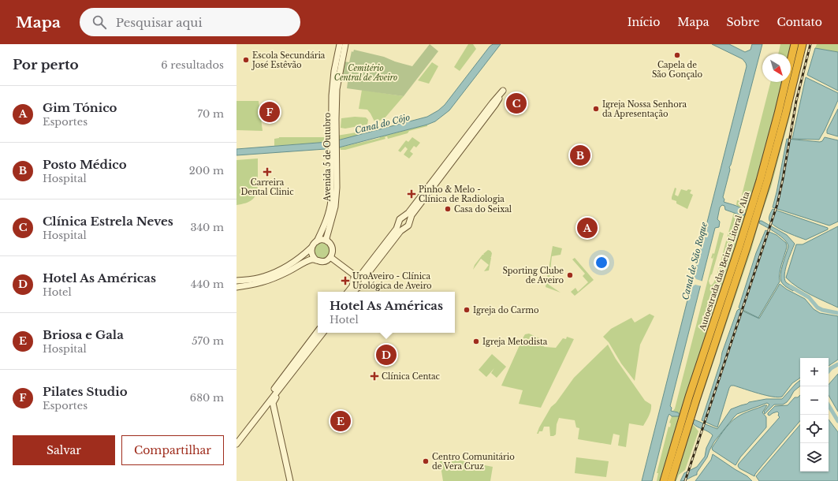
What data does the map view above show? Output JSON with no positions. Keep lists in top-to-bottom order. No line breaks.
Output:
{"streets":{"highway":["Autoestrada das Beiras Litoral e Alta"],"main road":["Avenida 5 de Outubro"]},"water":["Canal do Côjo","Canal de São Roque"],"parks":["Cemitério Central de Aveiro"],"places":{"other":["Capela de São Gonçalo","Escola Secundária José Estêvão","Igreja Nossa Senhora da Apresentação","Casa do Seixal","Sporting Clube de Aveiro","Igreja do Carmo","Igreja Metodista","Centro Comunitário de Vera Cruz"],"health":["Carreira Dental Clinic","Pinho & Melo - Clínica de Radiologia","UroAveiro - Clínica Urológica de Aveiro","Clínica Centac"]},"north":"bottom right","page":{"header":"Mapa","search":"Pesquisar aqui","nav":["Início","Mapa","Sobre","Contato"],"heading":["Por perto","6 resultados"],"list":[{"mark":"A","name":"Gim Tónico","note":"Esportes","value":"70 m"},{"mark":"B","name":"Posto Médico","note":"Hospital","value":"200 m"},{"mark":"C","name":"Clínica Estrela Neves","note":"Hospital","value":"340 m"},{"mark":"D","name":"Hotel As Américas","note":"Hotel","value":"440 m"},{"mark":"E","name":"Briosa e Gala","note":"Hospital","value":"570 m"},{"mark":"F","name":"Pilates Studio","note":"Esportes","value":"680 m"}],"pins":["C","F","B","A","D","E"],"popup":["Hotel As Américas","Hotel"],"map_buttons":["+","−"],"buttons":["Salvar","Compartilhar"]}}
